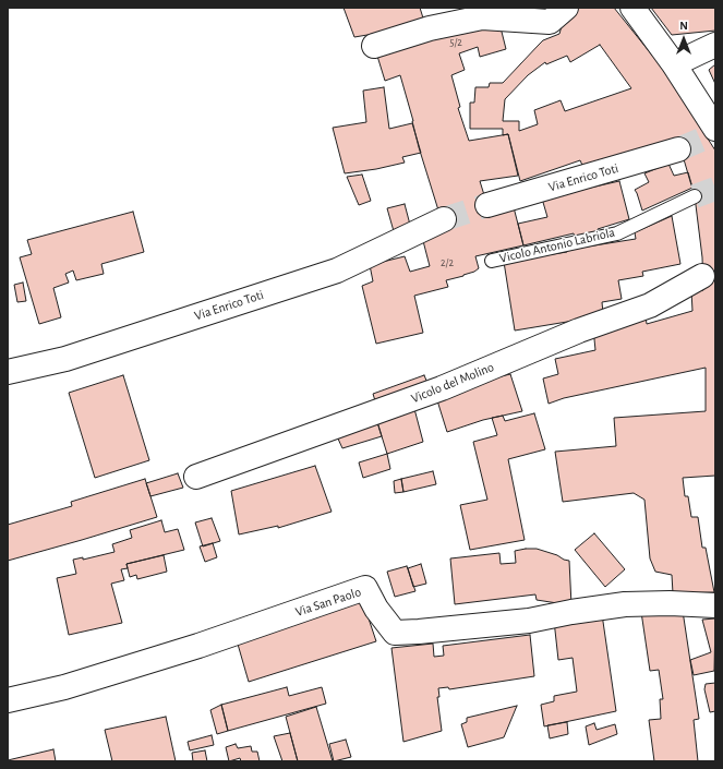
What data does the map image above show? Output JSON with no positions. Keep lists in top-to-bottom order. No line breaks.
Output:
{"streets":{"street":["Via Enrico Toti","Vicolo del Molino","Via San Paolo"],"lane":["Vicolo Antonio Labriola"]},"house_numbers":["5/2","2/2"],"north":"top"}
